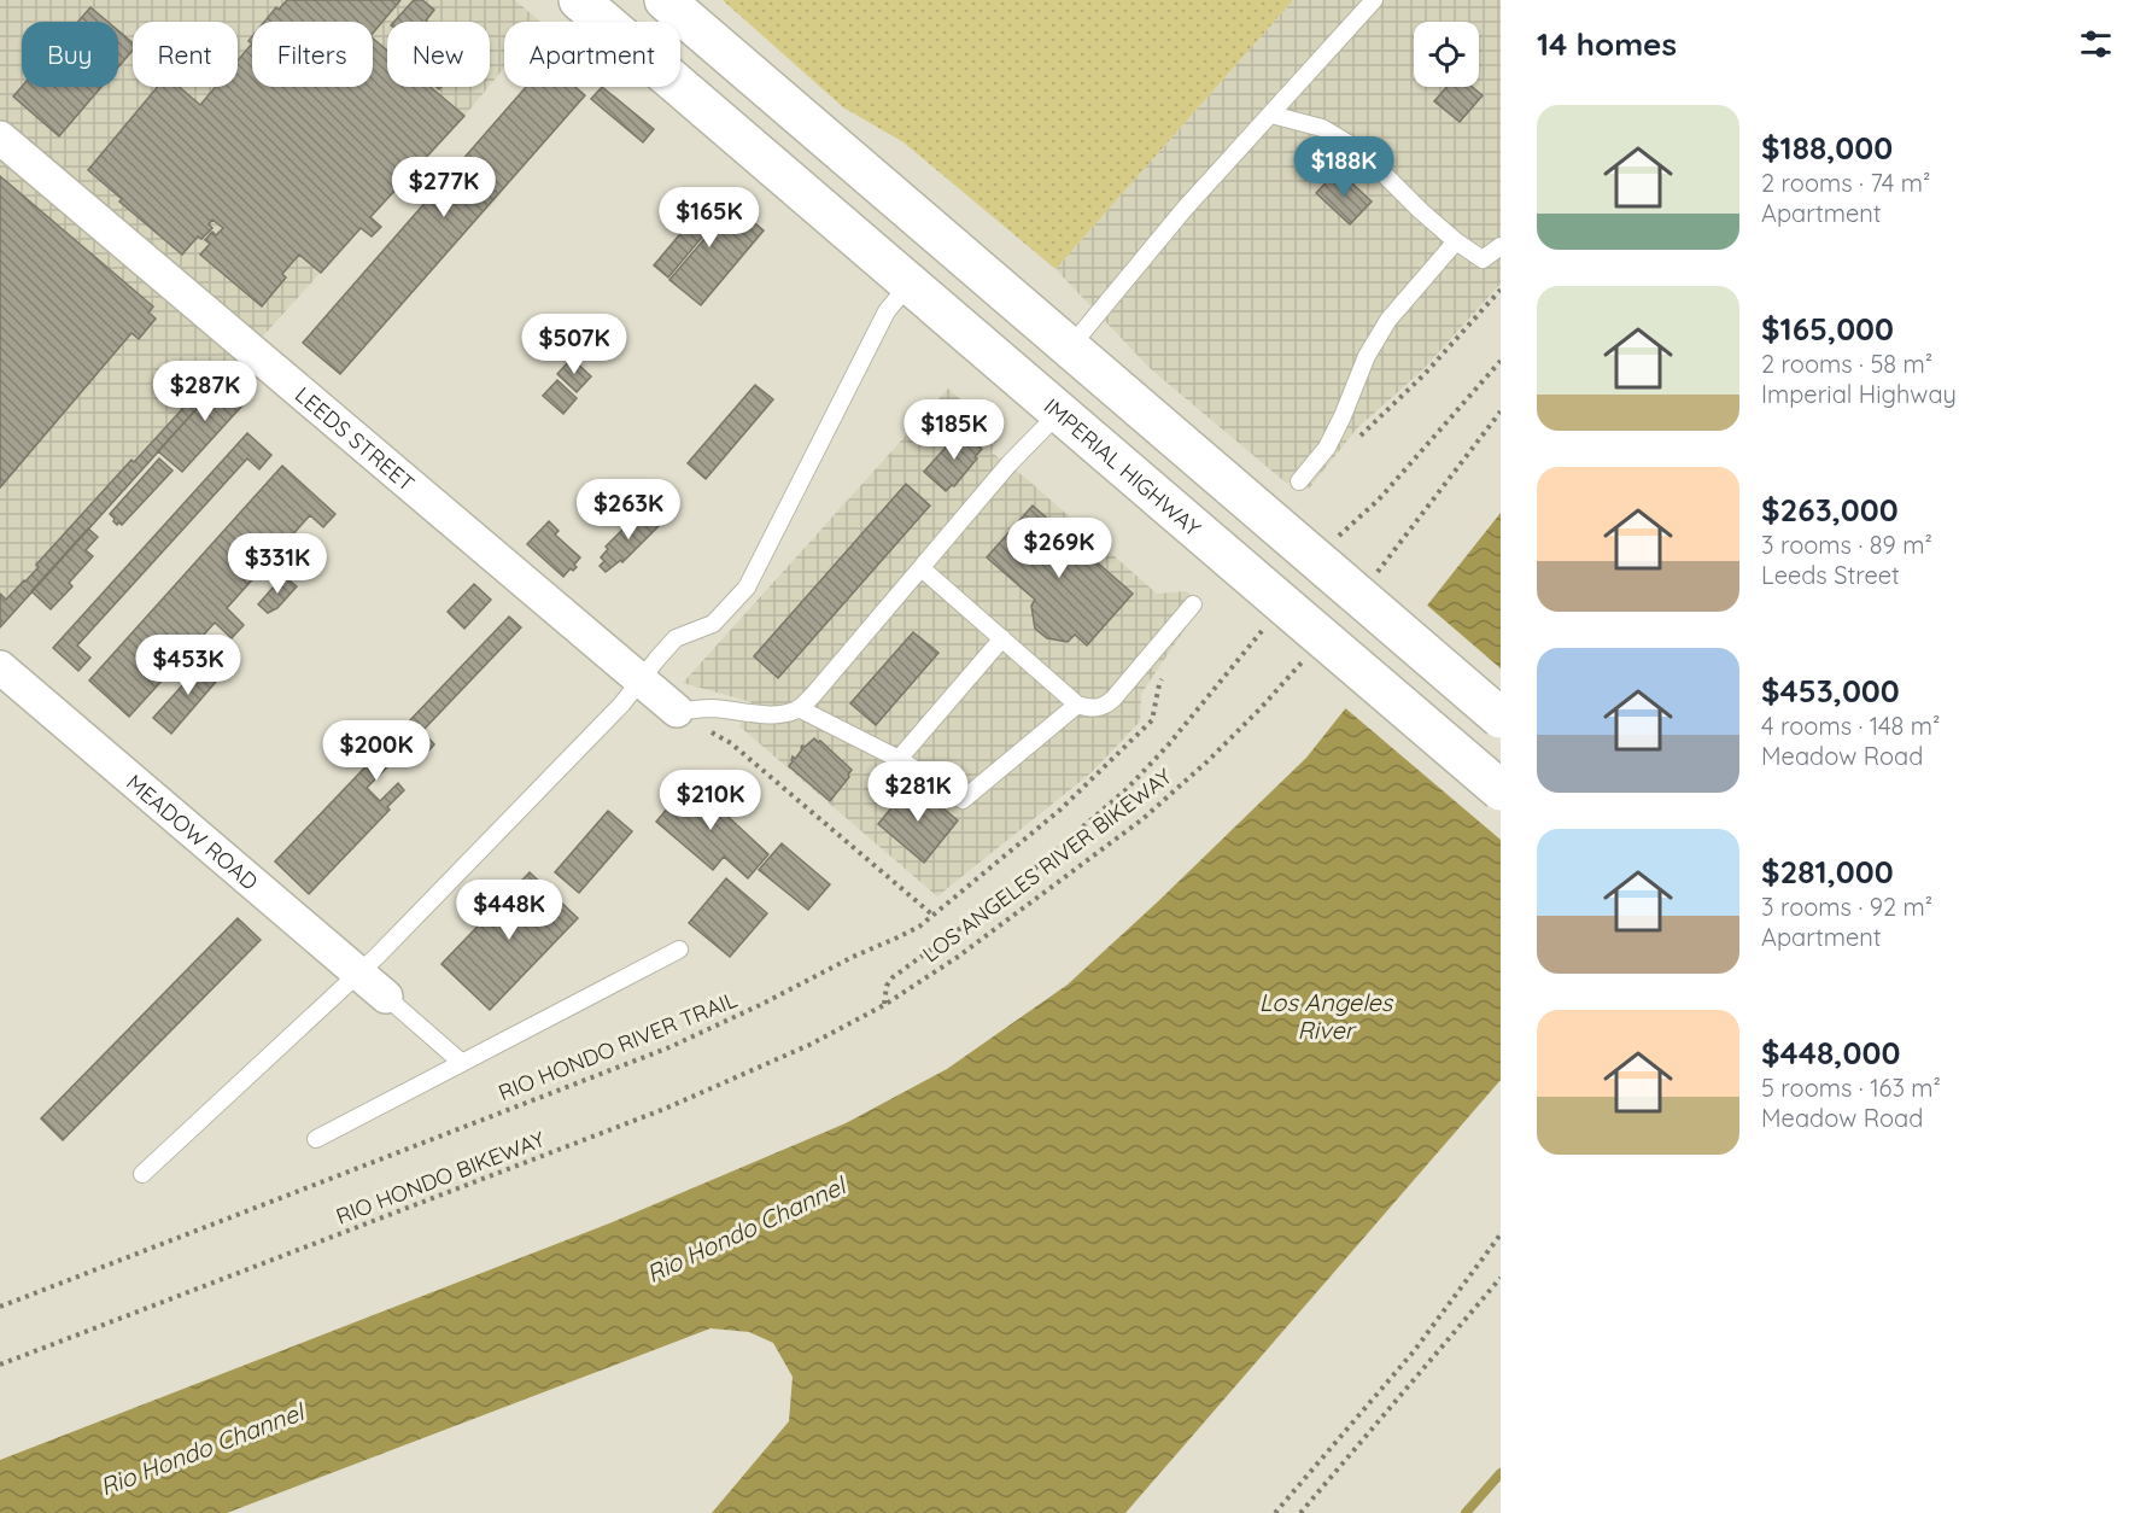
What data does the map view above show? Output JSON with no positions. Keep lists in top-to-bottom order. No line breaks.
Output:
{"streets":{"main road":["IMPERIAL HIGHWAY"],"street":["LEEDS STREET","MEADOW ROAD"],"path":["LOS ANGELES RIVER BIKEWAY","RIO HONDO RIVER TRAIL","RIO HONDO BIKEWAY"]},"crossings":[["LOS ANGELES RIVER BIKEWAY","RIO HONDO BIKEWAY"]],"water":["Los Angeles River","Rio Hondo Channel"],"page":{"heading":"14 homes","chip":["Buy","Rent","Filters","New","Apartment"],"list":[{"name":"$188,000","note":"2 rooms · 74 m² · Apartment"},{"name":"$165,000","note":"2 rooms · 58 m² · Imperial Highway"},{"name":"$263,000","note":"3 rooms · 89 m² · Leeds Street"},{"name":"$453,000","note":"4 rooms · 148 m² · Meadow Road"},{"name":"$281,000","note":"3 rooms · 92 m² · Apartment"},{"name":"$448,000","note":"5 rooms · 163 m² · Meadow Road"}],"price":["$188K","$277K","$165K","$507K","$287K","$185K","$263K","$269K","$331K","$453K","$200K","$281K","$210K","$448K"]}}
